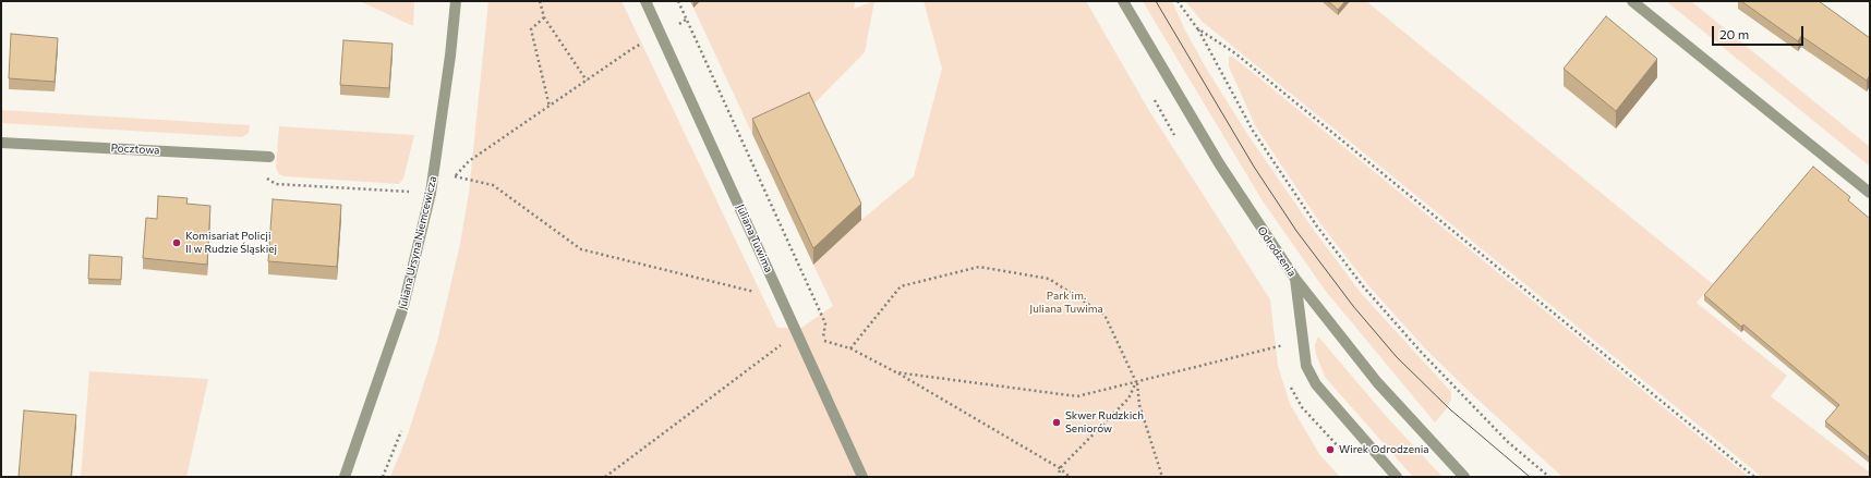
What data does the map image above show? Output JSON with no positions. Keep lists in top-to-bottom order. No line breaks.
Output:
{"streets":{"street":["Pocztowa","Juliana Tuwima","Juliana Ursyna Niemcewicza","Odrodzenia"]},"parks":["Park im. Juliana Tuwima"],"places":["Komisariat Policji II w Rudzie Śląskiej","Skwer Rudzkich Seniorów","Wirek Odrodzenia"],"scale_bar":"20 m"}
